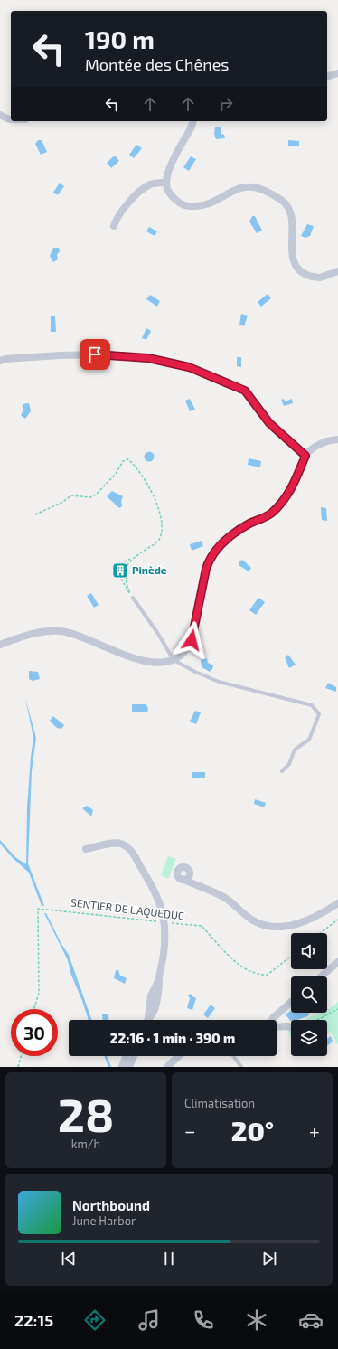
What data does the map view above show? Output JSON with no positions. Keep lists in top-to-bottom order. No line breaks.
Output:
{"streets":{"path":["SENTIER DE L'AQUEDUC"]},"places":{"building":["Pinède"]},"page":{"turn":["190 m","Montée des Chênes"],"limit":"30","trip":"22:16 · 1 min · 390 m","tile":[["28","km/h"],"Climatisation"],"heat":["−","20°","+"],"song":["Northbound","June Harbor"],"tabs":"22:15"}}
